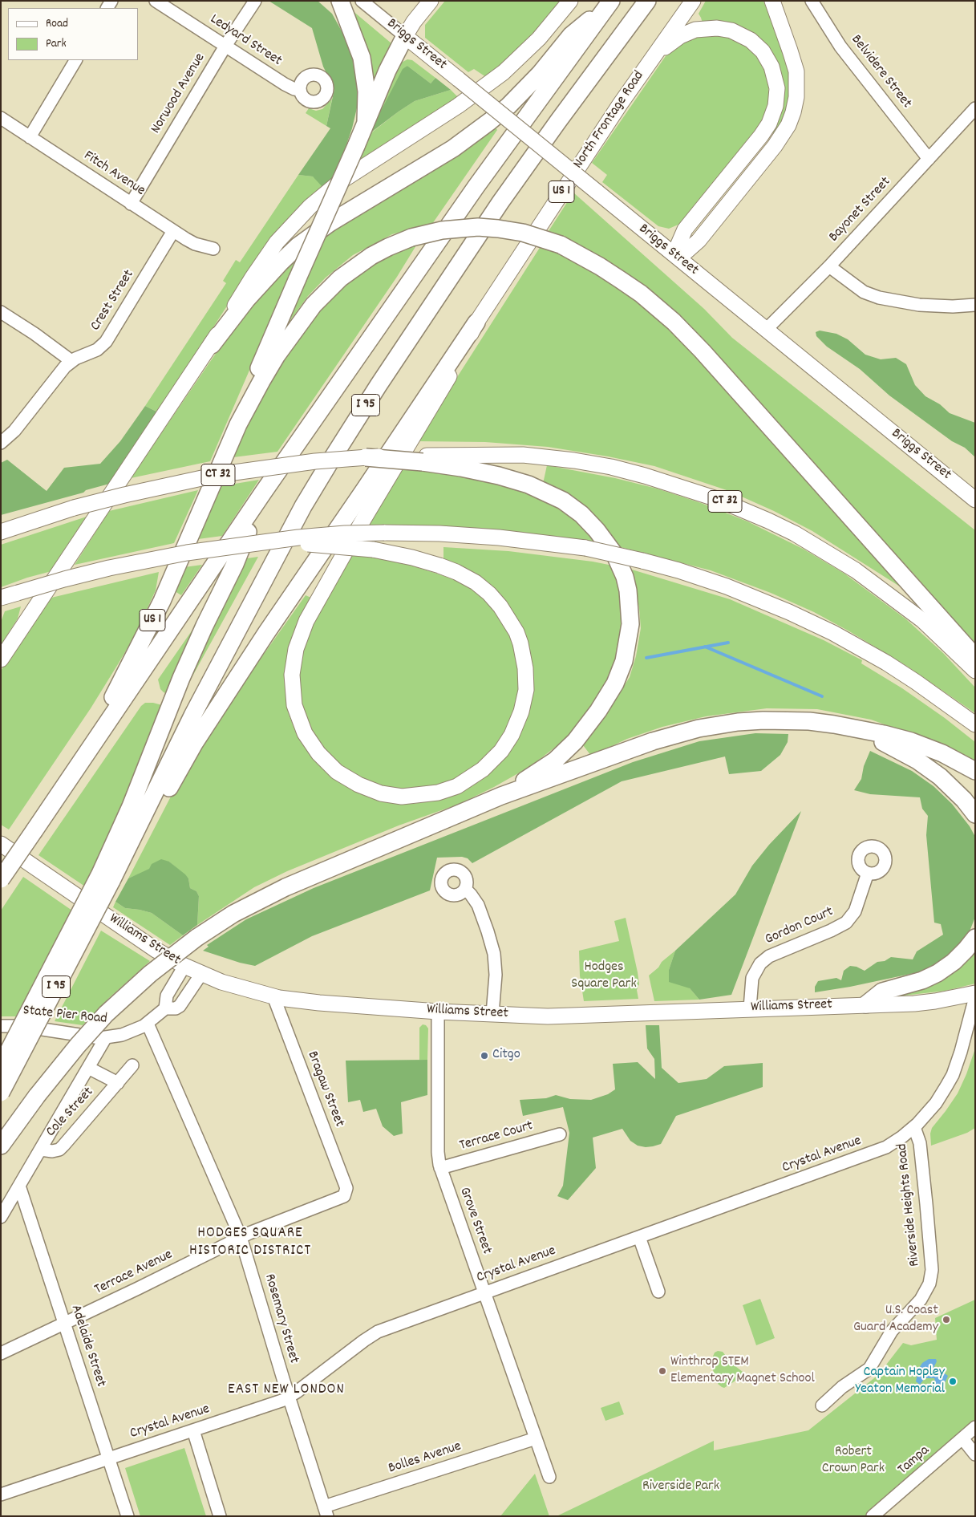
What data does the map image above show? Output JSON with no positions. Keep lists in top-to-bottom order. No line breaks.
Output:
{"streets":{"highway":["US 1","I 95"],"main road":["Briggs Street","North Frontage Road","CT 32","Williams Street"],"street":["Ledyard Street","Belvidere Street","Norwood Avenue","Fitch Avenue","Bayonet Street","Crest Street","Gordon Court","State Pier Road","Bragaw Street","Cole Street","Terrace Court","Crystal Avenue","Riverside Heights Road","Grove Street","Terrace Avenue","Rosemary Street","Adelaide Street","Bolles Avenue","Tampa"]},"crossings":[["Ledyard Street","Norwood Avenue"],["Briggs Street","US 1"],["Briggs Street","Bayonet Street"],["Belvidere Street","Bayonet Street"],["Norwood Avenue","Fitch Avenue"],["North Frontage Road","US 1"],["Fitch Avenue","Crest Street"],["US 1","I 95"],["Gordon Court","Williams Street"],["Williams Street","State Pier Road"],["Williams Street","Bragaw Street"],["Williams Street","Grove Street"],["State Pier Road","Cole Street"],["State Pier Road","Rosemary Street"],["Bragaw Street","Terrace Avenue"],["Cole Street","Adelaide Street"],["Terrace Court","Grove Street"],["Crystal Avenue","Riverside Heights Road"],["Crystal Avenue","Grove Street"],["Crystal Avenue","Rosemary Street"],["Crystal Avenue","Adelaide Street"],["Grove Street","Bolles Avenue"],["Terrace Avenue","Rosemary Street"],["Terrace Avenue","Adelaide Street"],["Rosemary Street","Bolles Avenue"]],"districts":["HODGES SQUARE HISTORIC DISTRICT","EAST NEW LONDON"],"parks":["Hodges Square Park","Robert Crown Park","Riverside Park"],"places":["Citgo","U.S. Coast Guard Academy","Winthrop STEM Elementary Magnet School","Captain Hopley Yeaton Memorial"],"legend":["Road","Park"]}
